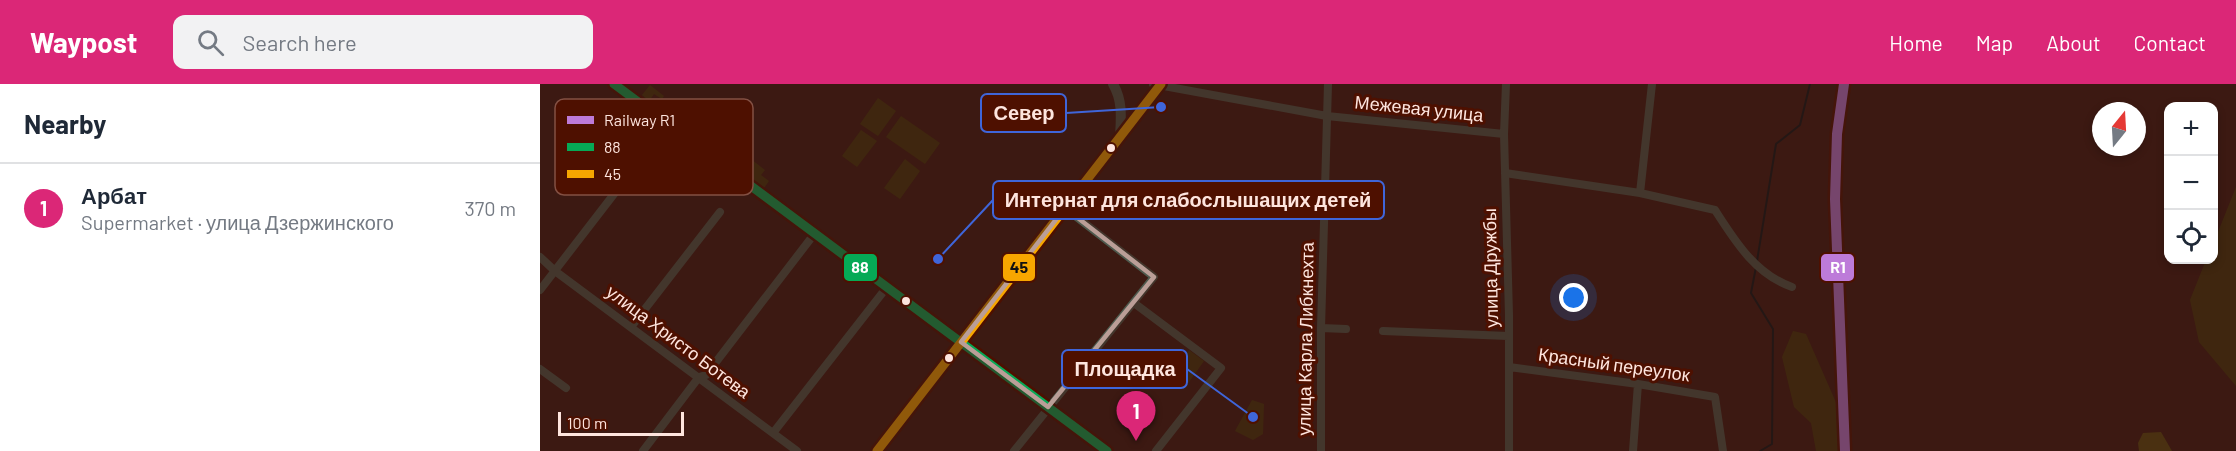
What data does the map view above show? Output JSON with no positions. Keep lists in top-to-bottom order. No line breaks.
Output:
{"streets":{"street":["Межевая улица","улица Дружбы","улица Карла Либкнехта","улица Христо Ботева","Красный переулок"]},"crossings":[["Межевая улица","улица Дружбы"],["Межевая улица","улица Карла Либкнехта"],["улица Дружбы","Красный переулок"]],"places":["Север","Интернат для слабослышащих детей","Площадка"],"lines":["rail line R1","transit line 88","transit line 45"],"legend":["Railway R1","88","45"],"scale_bar":"100 m","north":"top","page":{"header":"Waypost","search":"Search here","nav":["Home","Map","About","Contact"],"heading":"Nearby","map_buttons":["+","−"],"list":[{"mark":"1","name":"Арбат","note":"Supermarket · улица Дзержинского","value":"370 m"}],"pins":"1","scale":"100 m"}}
